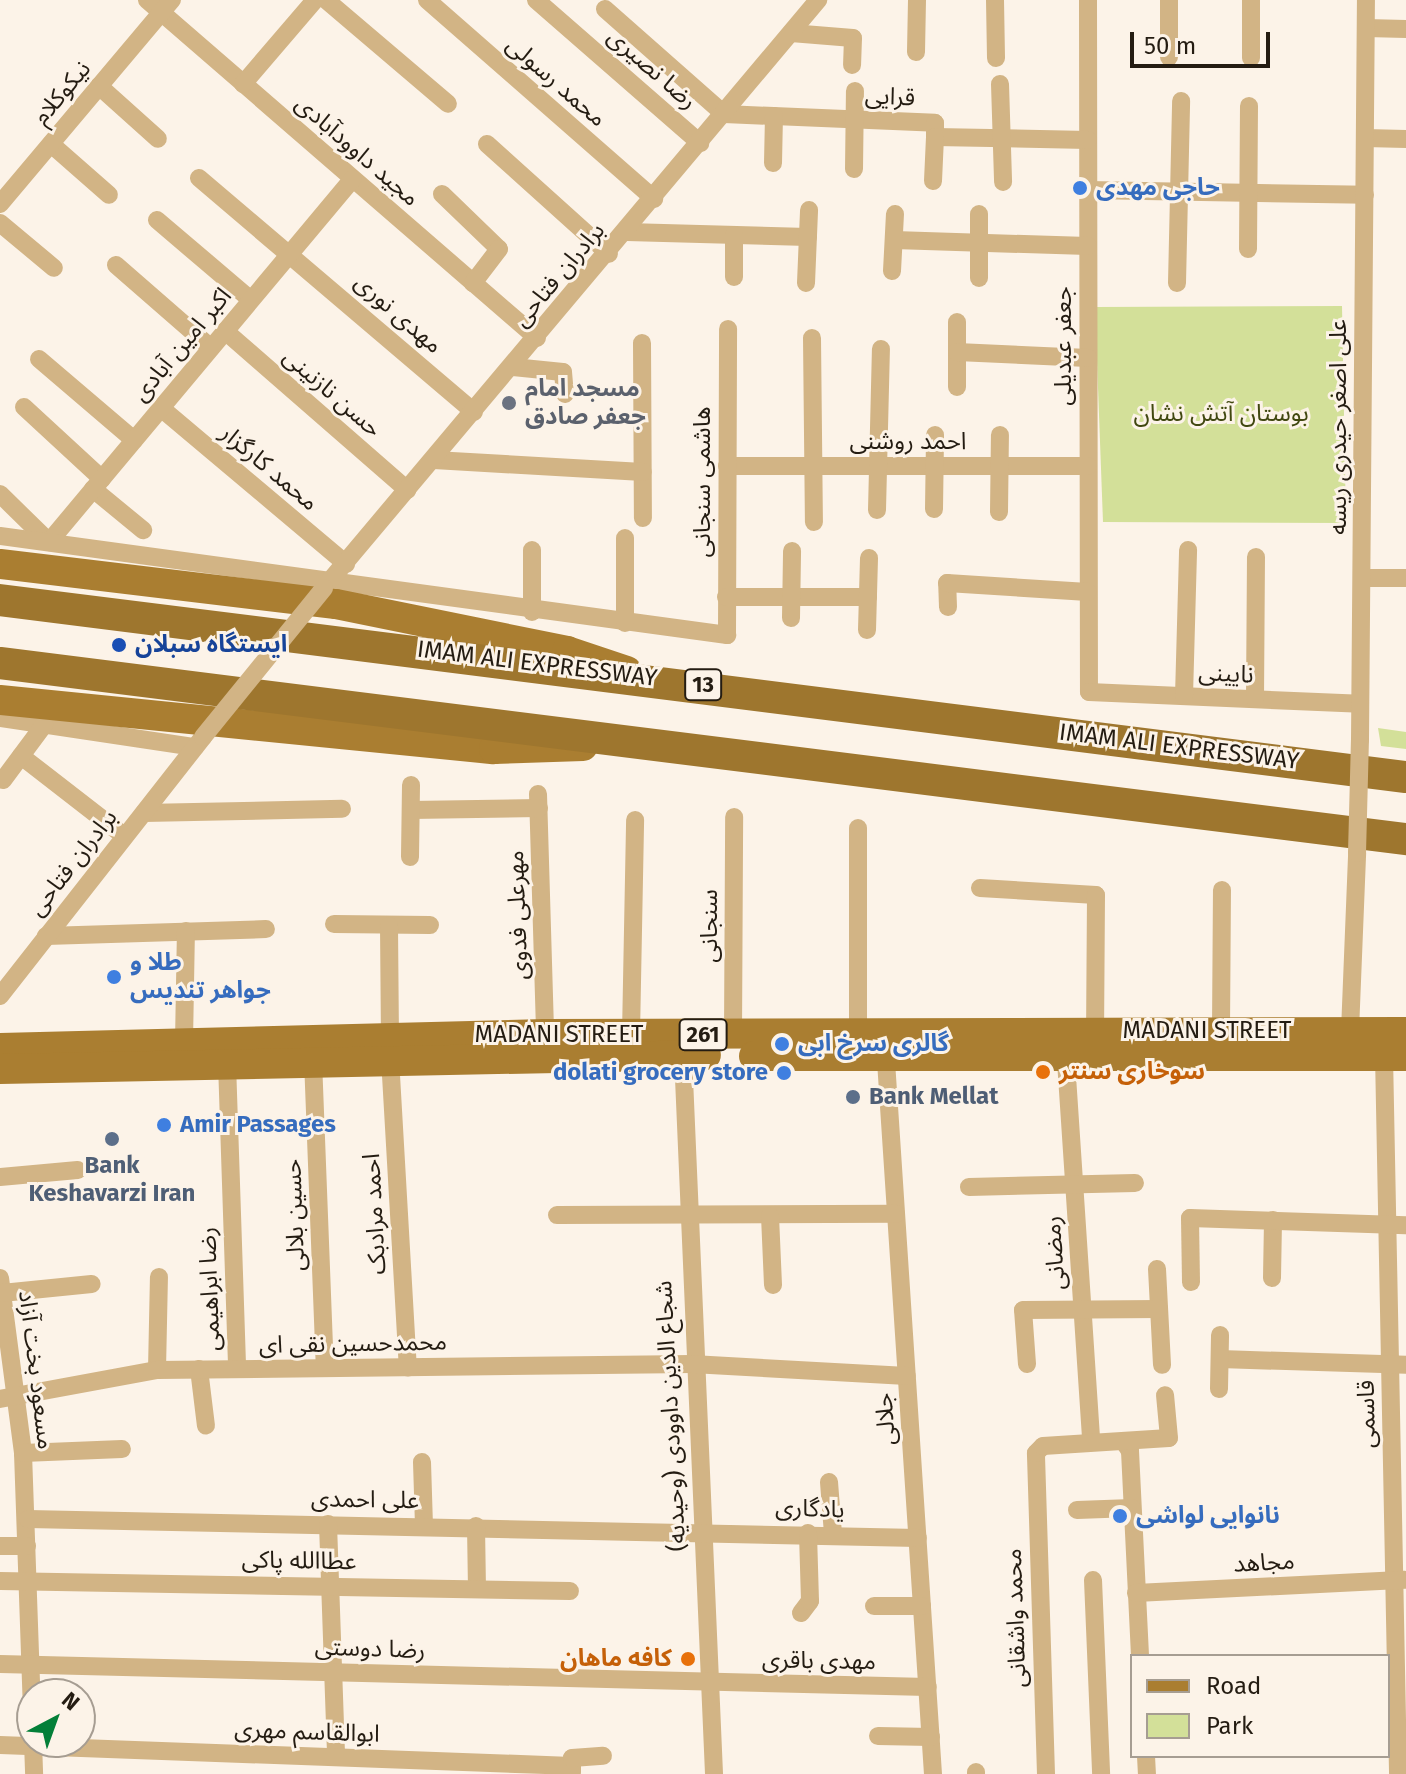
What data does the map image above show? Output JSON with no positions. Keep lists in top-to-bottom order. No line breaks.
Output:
{"streets":{"highway":["IMAM ALI EXPRESSWAY","13"],"main road":["MADANI STREET","261"],"street":["رضا نصیری","محمد رسولی","نیکوکلام","قرایی","مجید داوودآبادی","برادران فتاحی","مهدی نوری","اکبر امین آبادی","جعفر عبدیلی","حسن نازنینی","علی اصغر حیدری ریسه","احمد روشنی","محمد کارگزار","هاشمی سنجانی","نایینی","مهرعلی فدوی","سنجانی","احمد مرادبک","حسین بلالی","رمضانی","رضا ابراهیمی","محمدحسین نقی ای","مسعود بخت آزاد","قاسمی","شجاع الدین داوودی (وحیدیه)","جلالی","علی احمدی","یادگاری","عطاالله پاکی","مجاهد","محمد واشقانی","رضا دوستی","مهدی باقری","ابوالقاسم مهری"]},"crossings":[["رضا نصیری","برادران فتاحی"],["محمد رسولی","برادران فتاحی"],["نیکوکلام","مجید داوودآبادی"],["قرایی","برادران فتاحی"],["قرایی","جعفر عبدیلی"],["مجید داوودآبادی","برادران فتاحی"],["مجید داوودآبادی","اکبر امین آبادی"],["برادران فتاحی","مهدی نوری"],["برادران فتاحی","حسن نازنینی"],["برادران فتاحی","محمد کارگزار"],["مهدی نوری","اکبر امین آبادی"],["اکبر امین آبادی","حسن نازنینی"],["اکبر امین آبادی","محمد کارگزار"],["جعفر عبدیلی","احمد روشنی"],["جعفر عبدیلی","نایینی"],["علی اصغر حیدری ریسه","نایینی"],["علی اصغر حیدری ریسه","MADANI STREET"],["احمد روشنی","هاشمی سنجانی"],["مهرعلی فدوی","MADANI STREET"],["سنجانی","MADANI STREET"],["MADANI STREET","احمد مرادبک"],["MADANI STREET","حسین بلالی"],["MADANI STREET","رمضانی"],["MADANI STREET","رضا ابراهیمی"],["MADANI STREET","قاسمی"],["MADANI STREET","شجاع الدین داوودی (وحیدیه)"],["MADANI STREET","جلالی"],["احمد مرادبک","محمدحسین نقی ای"],["حسین بلالی","محمدحسین نقی ای"],["رمضانی","محمد واشقانی"],["رضا ابراهیمی","محمدحسین نقی ای"],["محمدحسین نقی ای","مسعود بخت آزاد"],["محمدحسین نقی ای","شجاع الدین داوودی (وحیدیه)"],["محمدحسین نقی ای","جلالی"],["مسعود بخت آزاد","علی احمدی"],["مسعود بخت آزاد","عطاالله پاکی"],["مسعود بخت آزاد","رضا دوستی"],["قاسمی","مجاهد"],["شجاع الدین داوودی (وحیدیه)","علی احمدی"],["شجاع الدین داوودی (وحیدیه)","یادگاری"],["شجاع الدین داوودی (وحیدیه)","رضا دوستی"],["شجاع الدین داوودی (وحیدیه)","مهدی باقری"],["جلالی","یادگاری"],["جلالی","مهدی باقری"],["علی احمدی","یادگاری"],["رضا دوستی","مهدی باقری"]],"parks":["بوستان آتش نشان"],"places":["حاجی مهدی","مسجد امام جعفر صادق","ایستگاه سبلان","طلا و جواهر تندیس","گالری سرخ ابی","سوخاری سنتر","dolati grocery store","Bank Mellat","Amir Passages","Bank Keshavarzi Iran","نانوایی لواشی","کافه ماهان"],"legend":["Road","Park"],"scale_bar":"50 m","north":"top right"}
